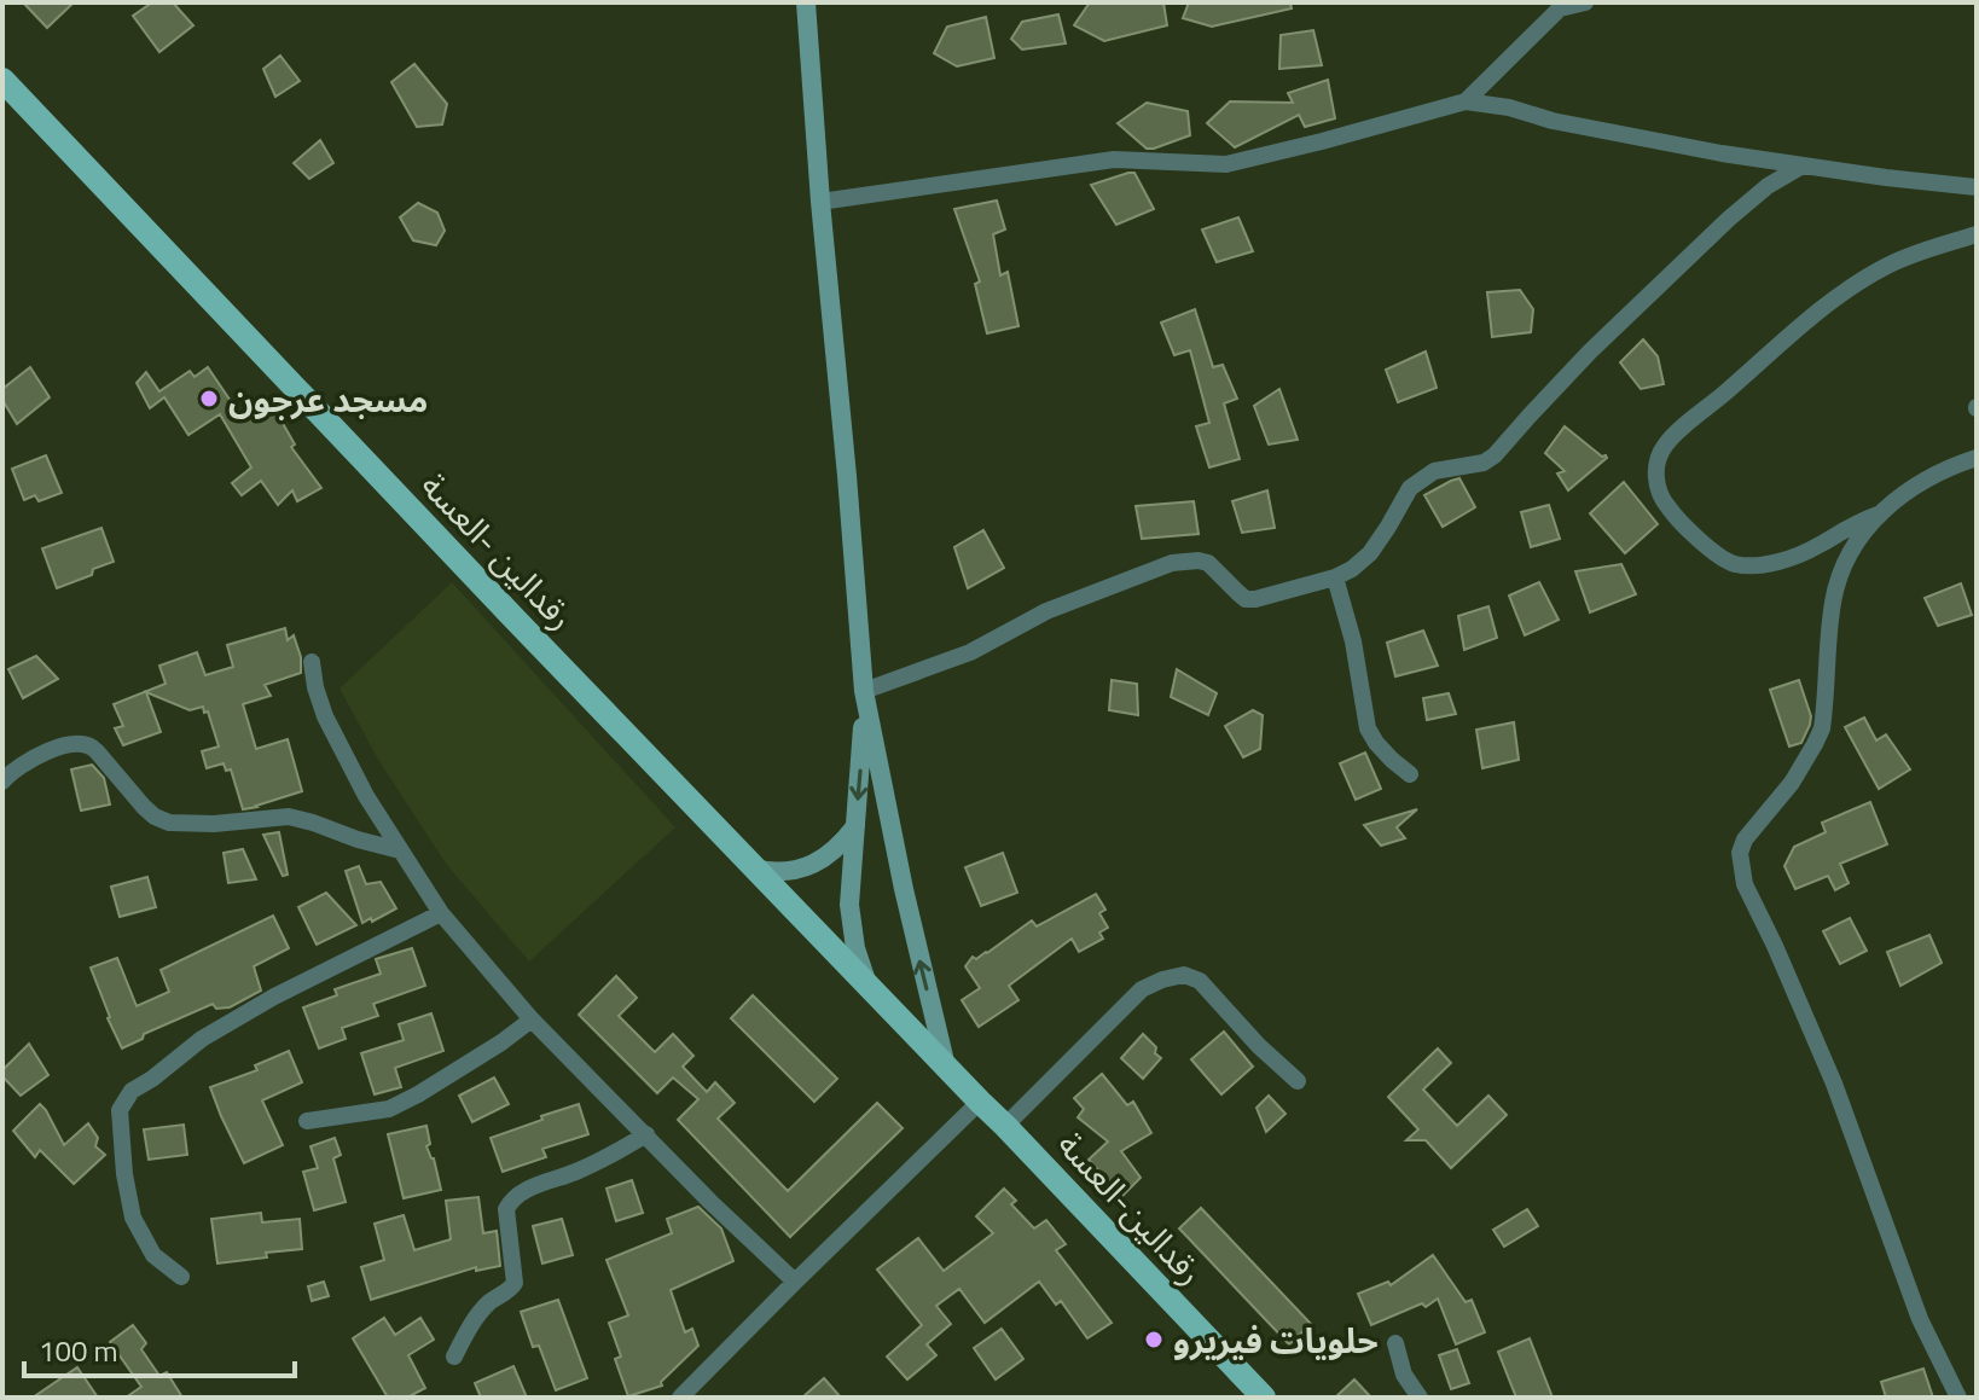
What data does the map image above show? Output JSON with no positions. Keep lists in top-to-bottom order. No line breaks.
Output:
{"streets":{"main road":["رقدالين -العسة","رقدالين-العسة"]},"crossings":[["رقدالين -العسة","رقدالين-العسة"]],"places":["مسجد عرجون","حلويات فيريرو"],"scale_bar":"100 m"}
